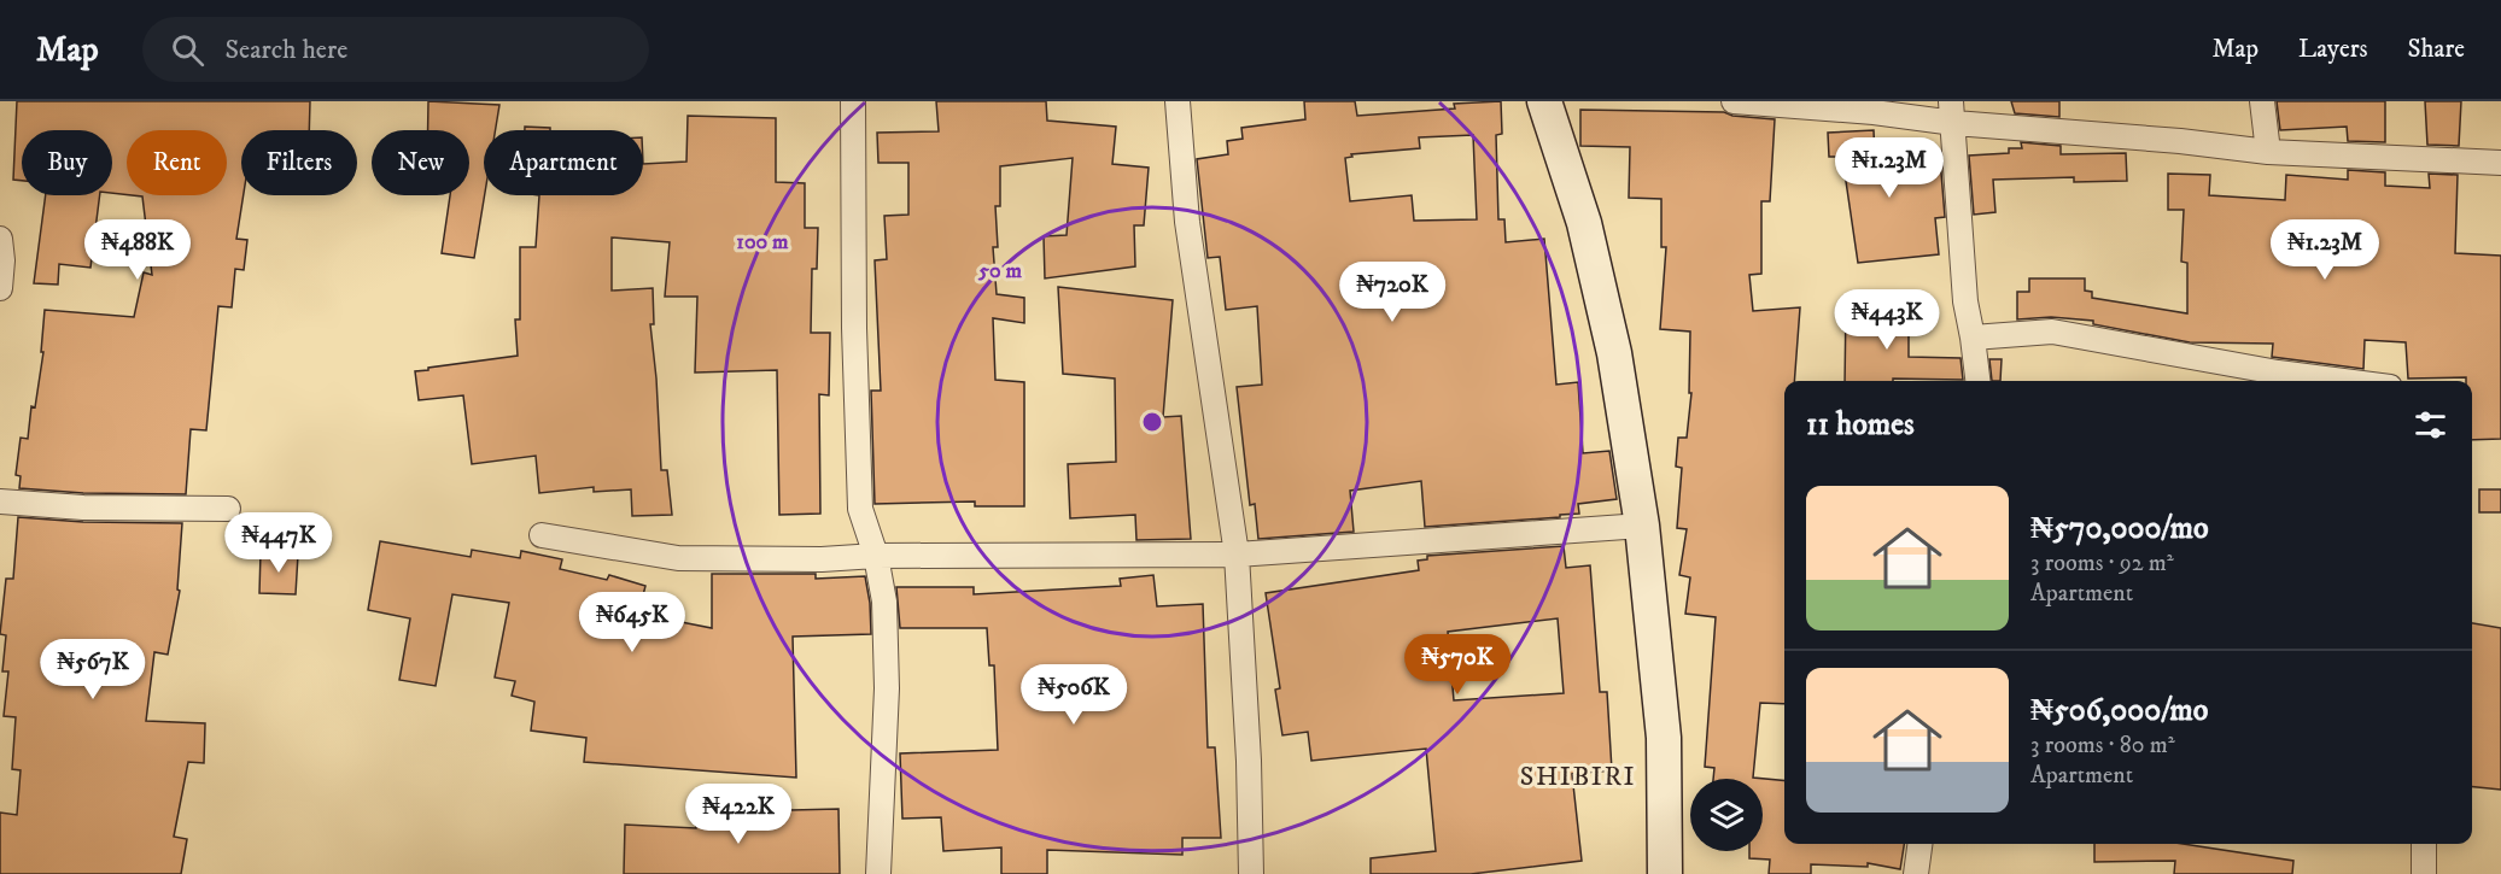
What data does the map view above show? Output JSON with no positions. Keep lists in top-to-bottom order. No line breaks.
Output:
{"districts":["SHIBIRI"],"page":{"header":"Map","search":"Search here","nav":["Map","Layers","Share"],"chip":["Buy","Rent","Filters","New","Apartment"],"price":["₦1.23M","₦488K","₦1.23M","₦720K","₦443K","₦447K","₦645K","₦570K","₦567K","₦506K","₦422K"],"heading":"11 homes","list":[{"name":"₦570,000/mo","note":"3 rooms · 92 m² · Apartment"},{"name":"₦506,000/mo","note":"3 rooms · 80 m² · Apartment"}]},"rings":["100 m","50 m"]}
